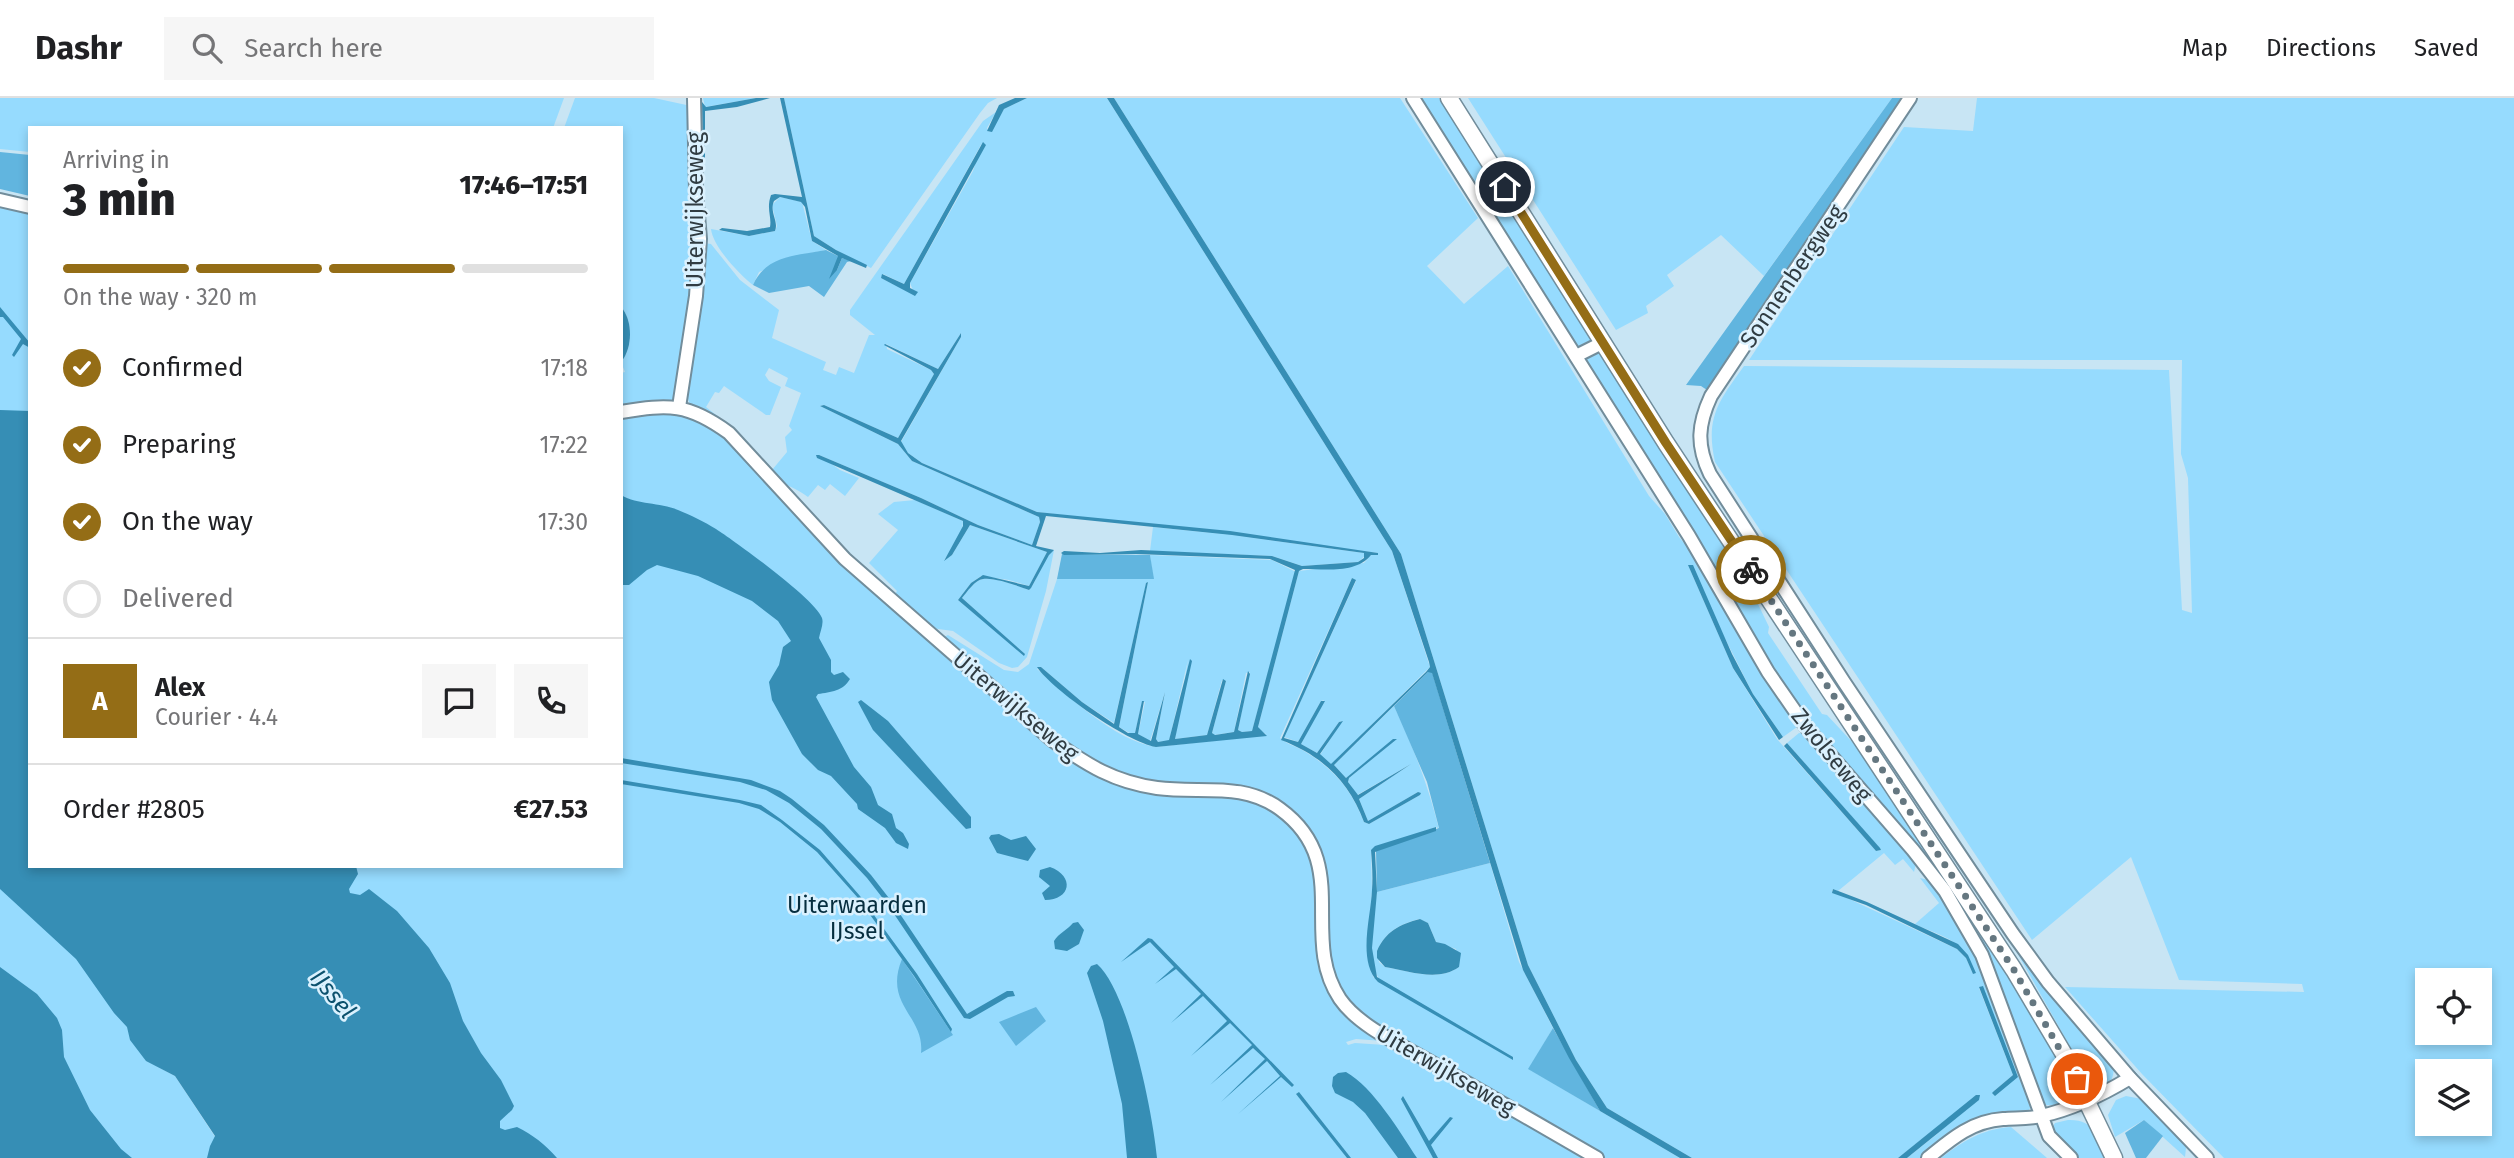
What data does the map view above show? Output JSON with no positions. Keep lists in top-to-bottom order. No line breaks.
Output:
{"streets":{"main road":["Zwolseweg"],"street":["Uiterwijkseweg","Sonnenbergweg"]},"crossings":[["Sonnenbergweg","Zwolseweg"]],"water":["IJssel"],"parks":["Uiterwaarden IJssel"],"page":{"header":"Dashr","search":"Search here","nav":["Map","Directions","Saved"],"heading":["3 min","Arriving in","17:46–17:51"],"panel":["Alex","Courier · 4.4","Order #2805","€27.53"],"bar":"On the way · 320 m","list":[["Confirmed","17:18"],["Preparing","17:22"],["On the way","17:30"],"Delivered"],"round":"A"}}
